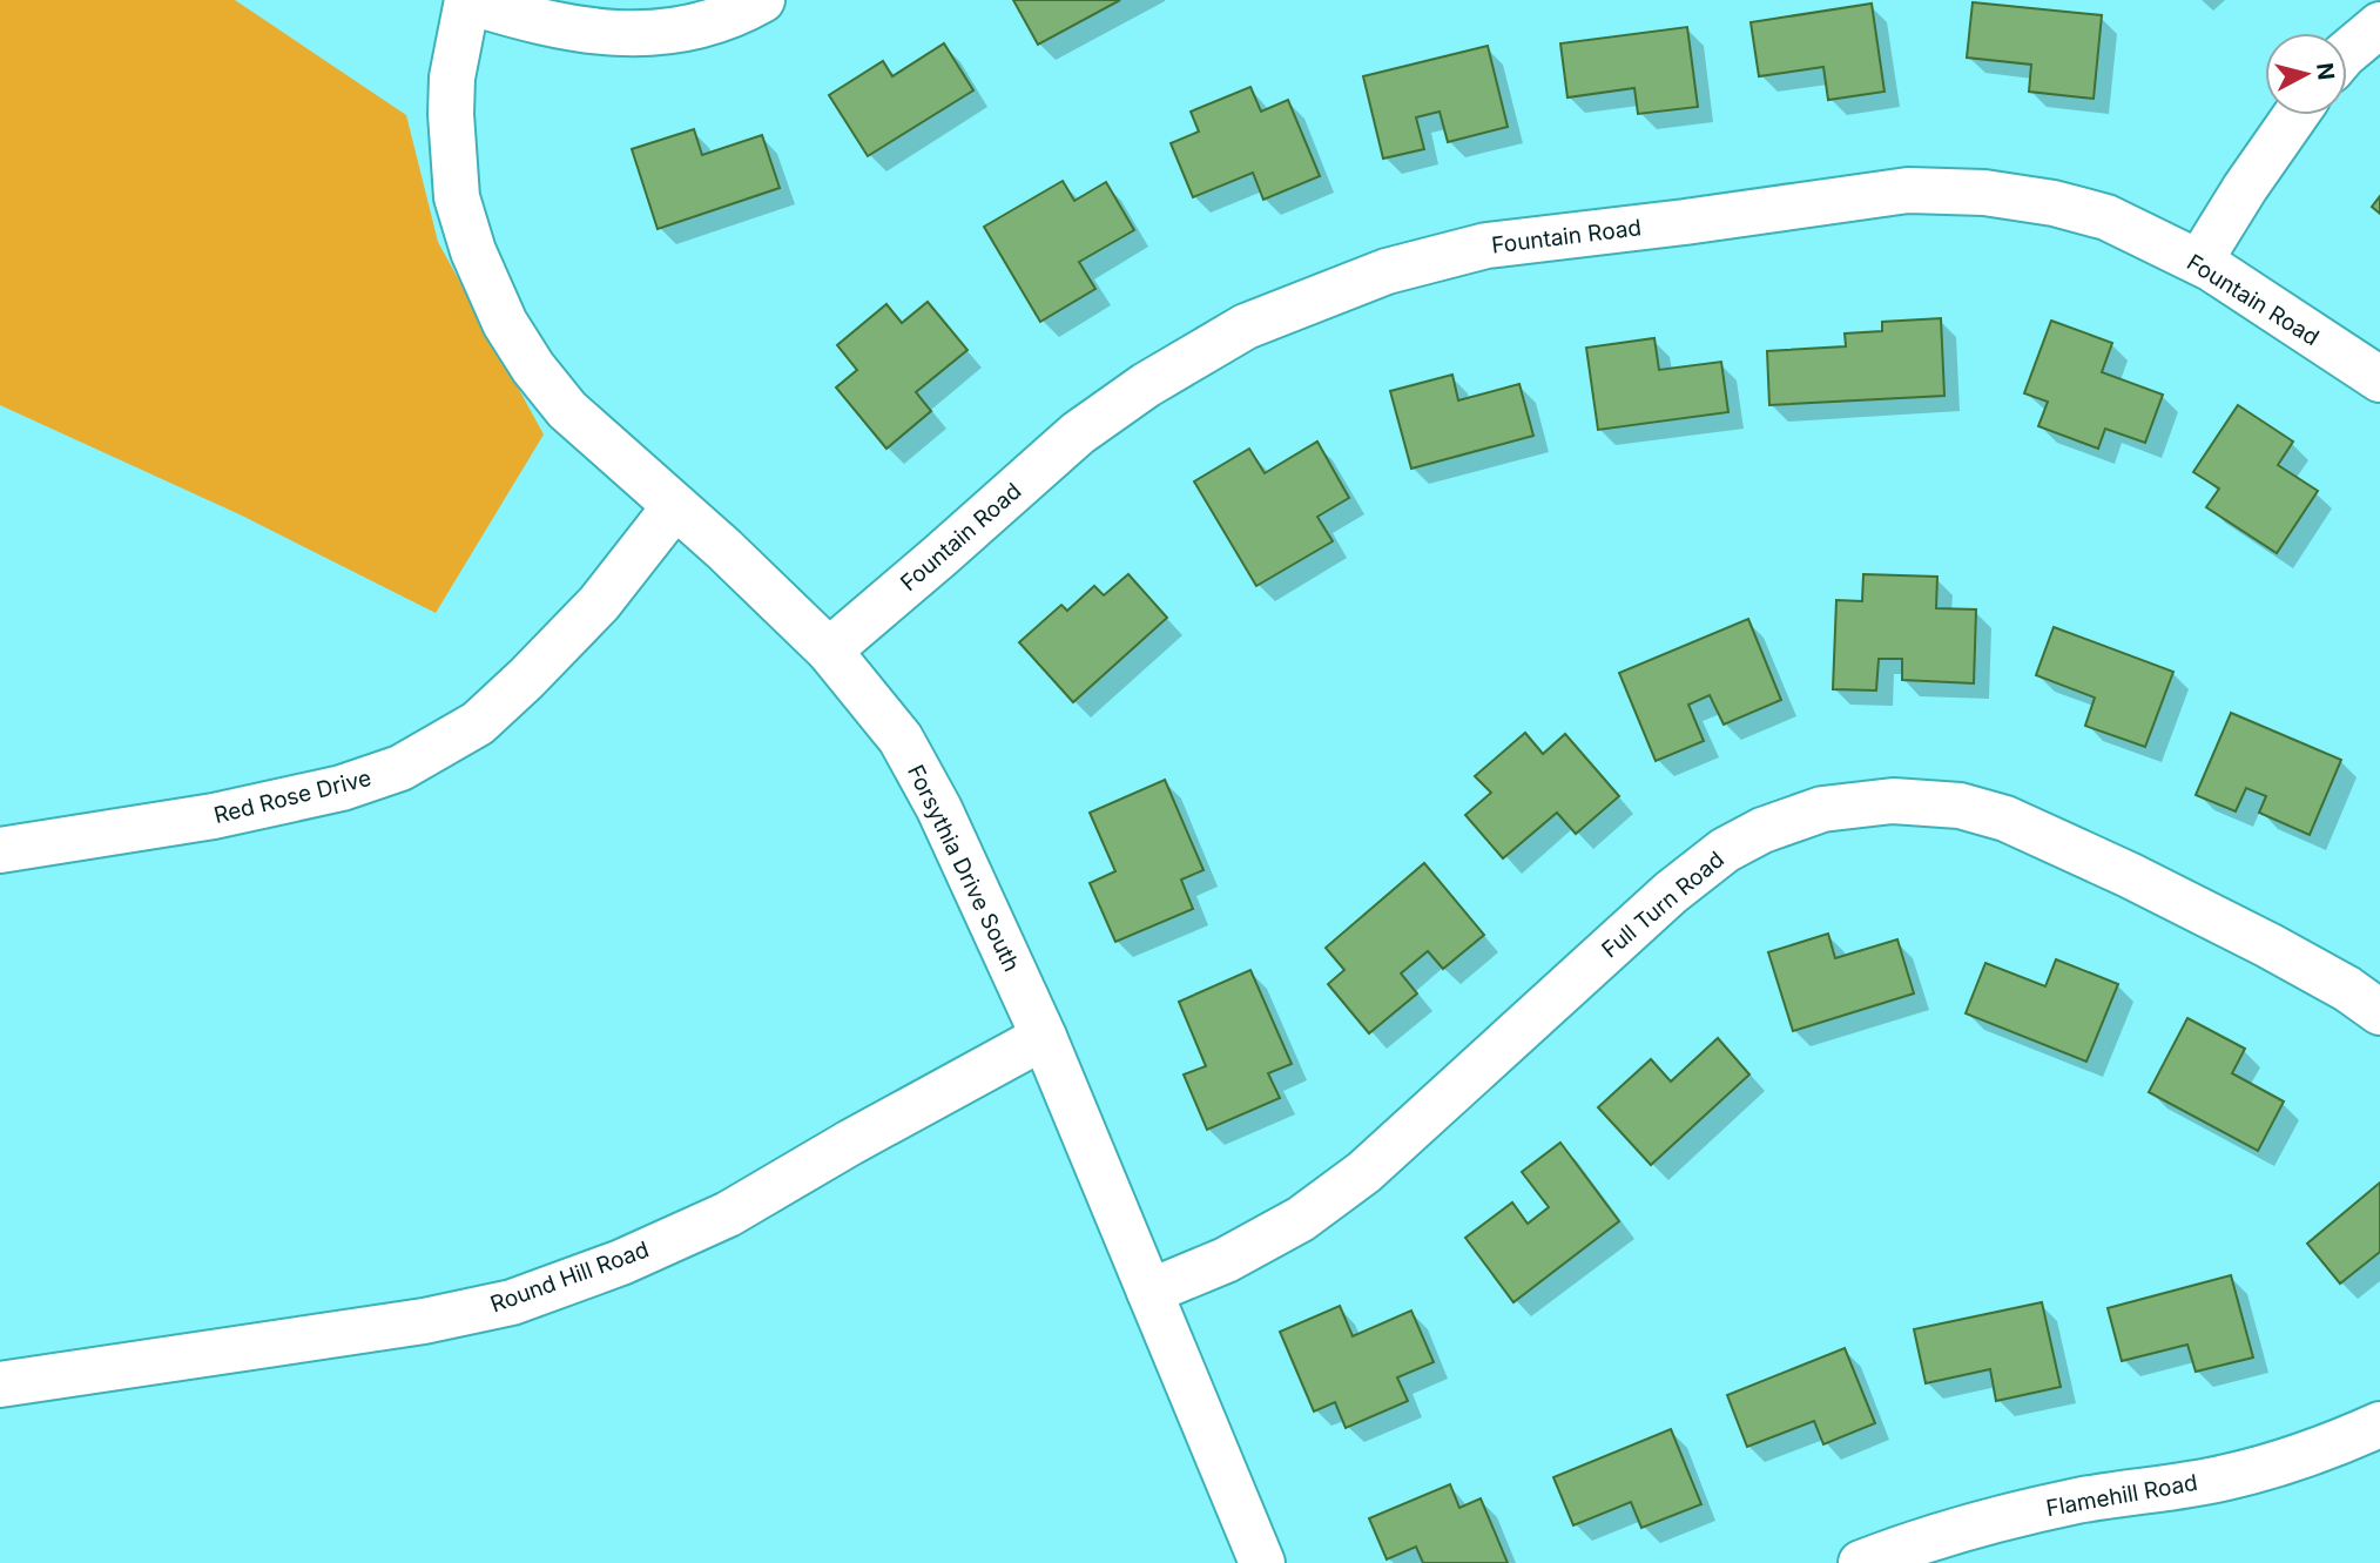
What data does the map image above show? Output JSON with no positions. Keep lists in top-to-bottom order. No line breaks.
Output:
{"streets":{"street":["Fountain Road","Red Rose Drive","Forsythia Drive South","Full Turn Road","Round Hill Road","Flamehill Road"]},"crossings":[["Fountain Road","Forsythia Drive South"],["Red Rose Drive","Forsythia Drive South"],["Forsythia Drive South","Full Turn Road"],["Forsythia Drive South","Round Hill Road"]],"north":"right"}
